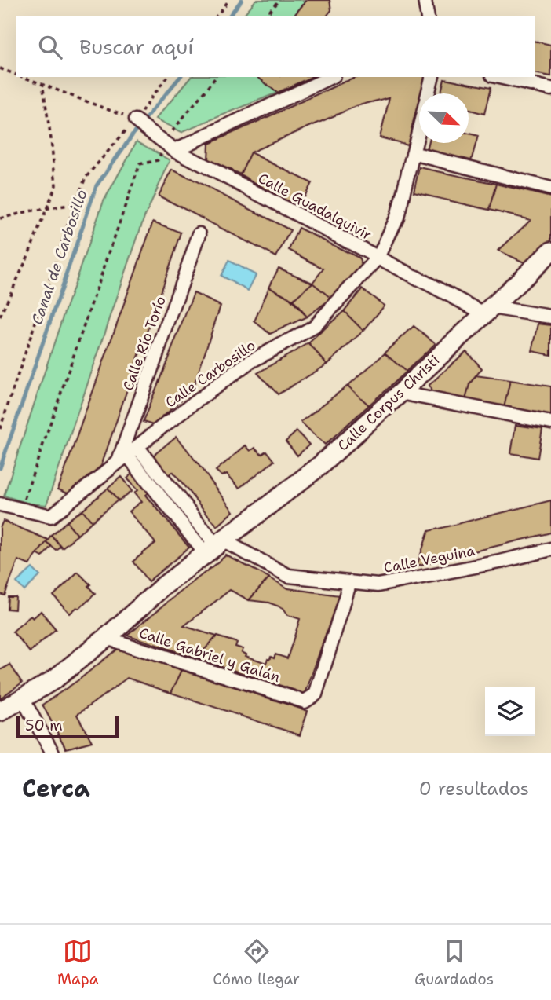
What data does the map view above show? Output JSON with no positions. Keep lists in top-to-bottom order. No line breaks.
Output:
{"streets":{"main road":["Calle Corpus Christi"],"street":["Calle Guadalquivir","Calle Río Torío","Calle Carbosillo","Calle Veguina","Calle Gabriel y Galán"]},"crossings":[["Calle Guadalquivir","Calle Carbosillo"],["Calle Guadalquivir","Calle Corpus Christi"],["Calle Río Torío","Calle Carbosillo"],["Calle Corpus Christi","Calle Veguina"],["Calle Corpus Christi","Calle Gabriel y Galán"],["Calle Veguina","Calle Gabriel y Galán"]],"water":["Canal de Carbosillo"],"scale_bar":"50 m","north":"bottom right","page":{"search":"Buscar aquí","scale":"50 m","heading":["Cerca","0 resultados"],"nav":["Mapa","Cómo llegar","Guardados"]}}
